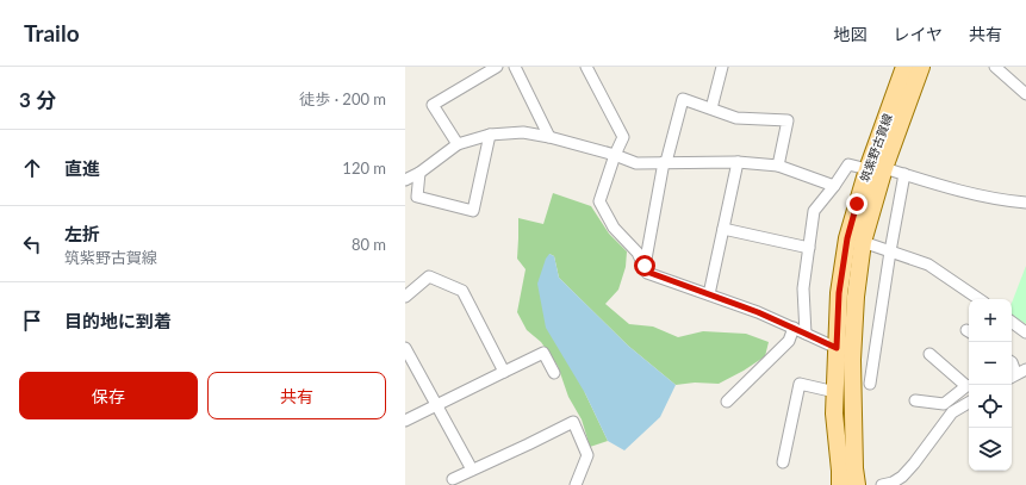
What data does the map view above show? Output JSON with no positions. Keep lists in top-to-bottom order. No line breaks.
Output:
{"streets":{"main road":["筑紫野古賀線"]},"page":{"header":"Trailo","nav":["地図","レイヤ","共有"],"heading":["3 分","徒歩 · 200 m"],"list":[["直進","120 m"],["左折","筑紫野古賀線","80 m"],"目的地に到着"],"map_buttons":["+","−"],"buttons":["保存","共有"]}}
